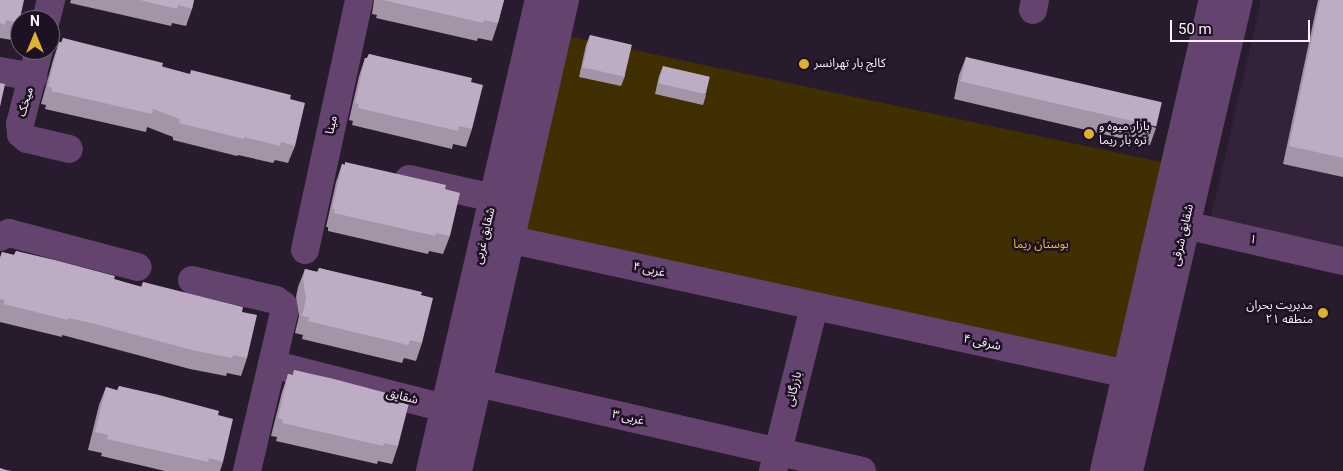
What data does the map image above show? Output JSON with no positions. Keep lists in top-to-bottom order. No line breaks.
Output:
{"streets":{"street":["میخک","مینا","شقایق شرقی","شقایق غربی","۱","۴ غربی","۴ شرقی","بازرگانی","شقایق","۳ غربی"]},"crossings":[["شقایق شرقی","۱"],["شقایق شرقی","۴ شرقی"],["شقایق غربی","۴ غربی"],["شقایق غربی","شقایق"],["شقایق غربی","۳ غربی"],["۴ غربی","۴ شرقی"],["۴ غربی","بازرگانی"],["۴ شرقی","بازرگانی"],["بازرگانی","۳ غربی"]],"parks":["بوستان ریما"],"places":["کالج بار تهرانسر","بازار میوه و تره بار ریما","مدیریت بحران منطقه ۲۱"],"scale_bar":"50 m","north":"top"}
